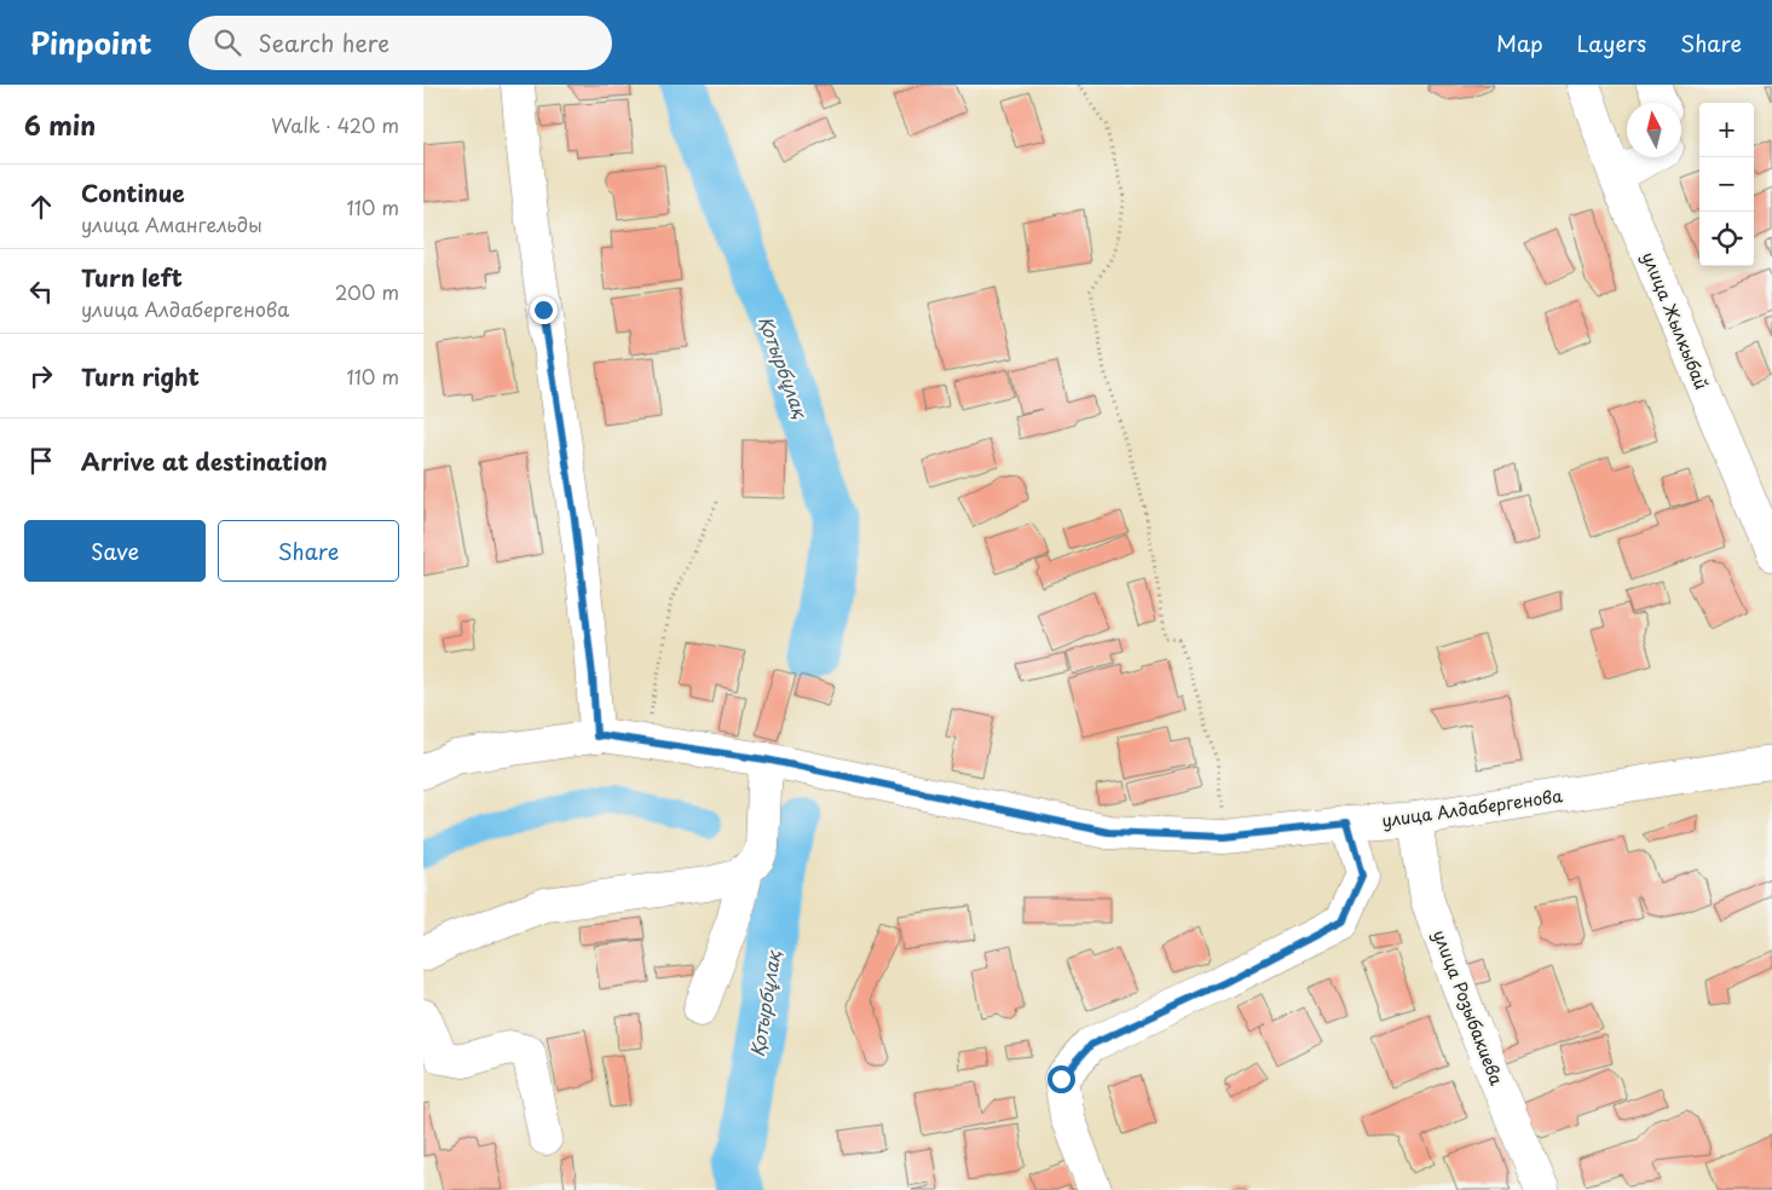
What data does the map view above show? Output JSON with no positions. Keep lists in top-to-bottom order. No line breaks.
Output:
{"streets":{"street":["улица Жылкыбай","улица Алдабергенова","улица Розыбакиева"]},"crossings":[["улица Алдабергенова","улица Розыбакиева"]],"water":["Қотырбұлақ"],"north":"top","page":{"header":"Pinpoint","search":"Search here","nav":["Map","Layers","Share"],"heading":["6 min","Walk · 420 m"],"map_buttons":["+","−"],"list":[["Continue","улица Амангельды","110 m"],["Turn left","улица Алдабергенова","200 m"],["Turn right","110 m"],"Arrive at destination"],"buttons":["Save","Share"]}}
